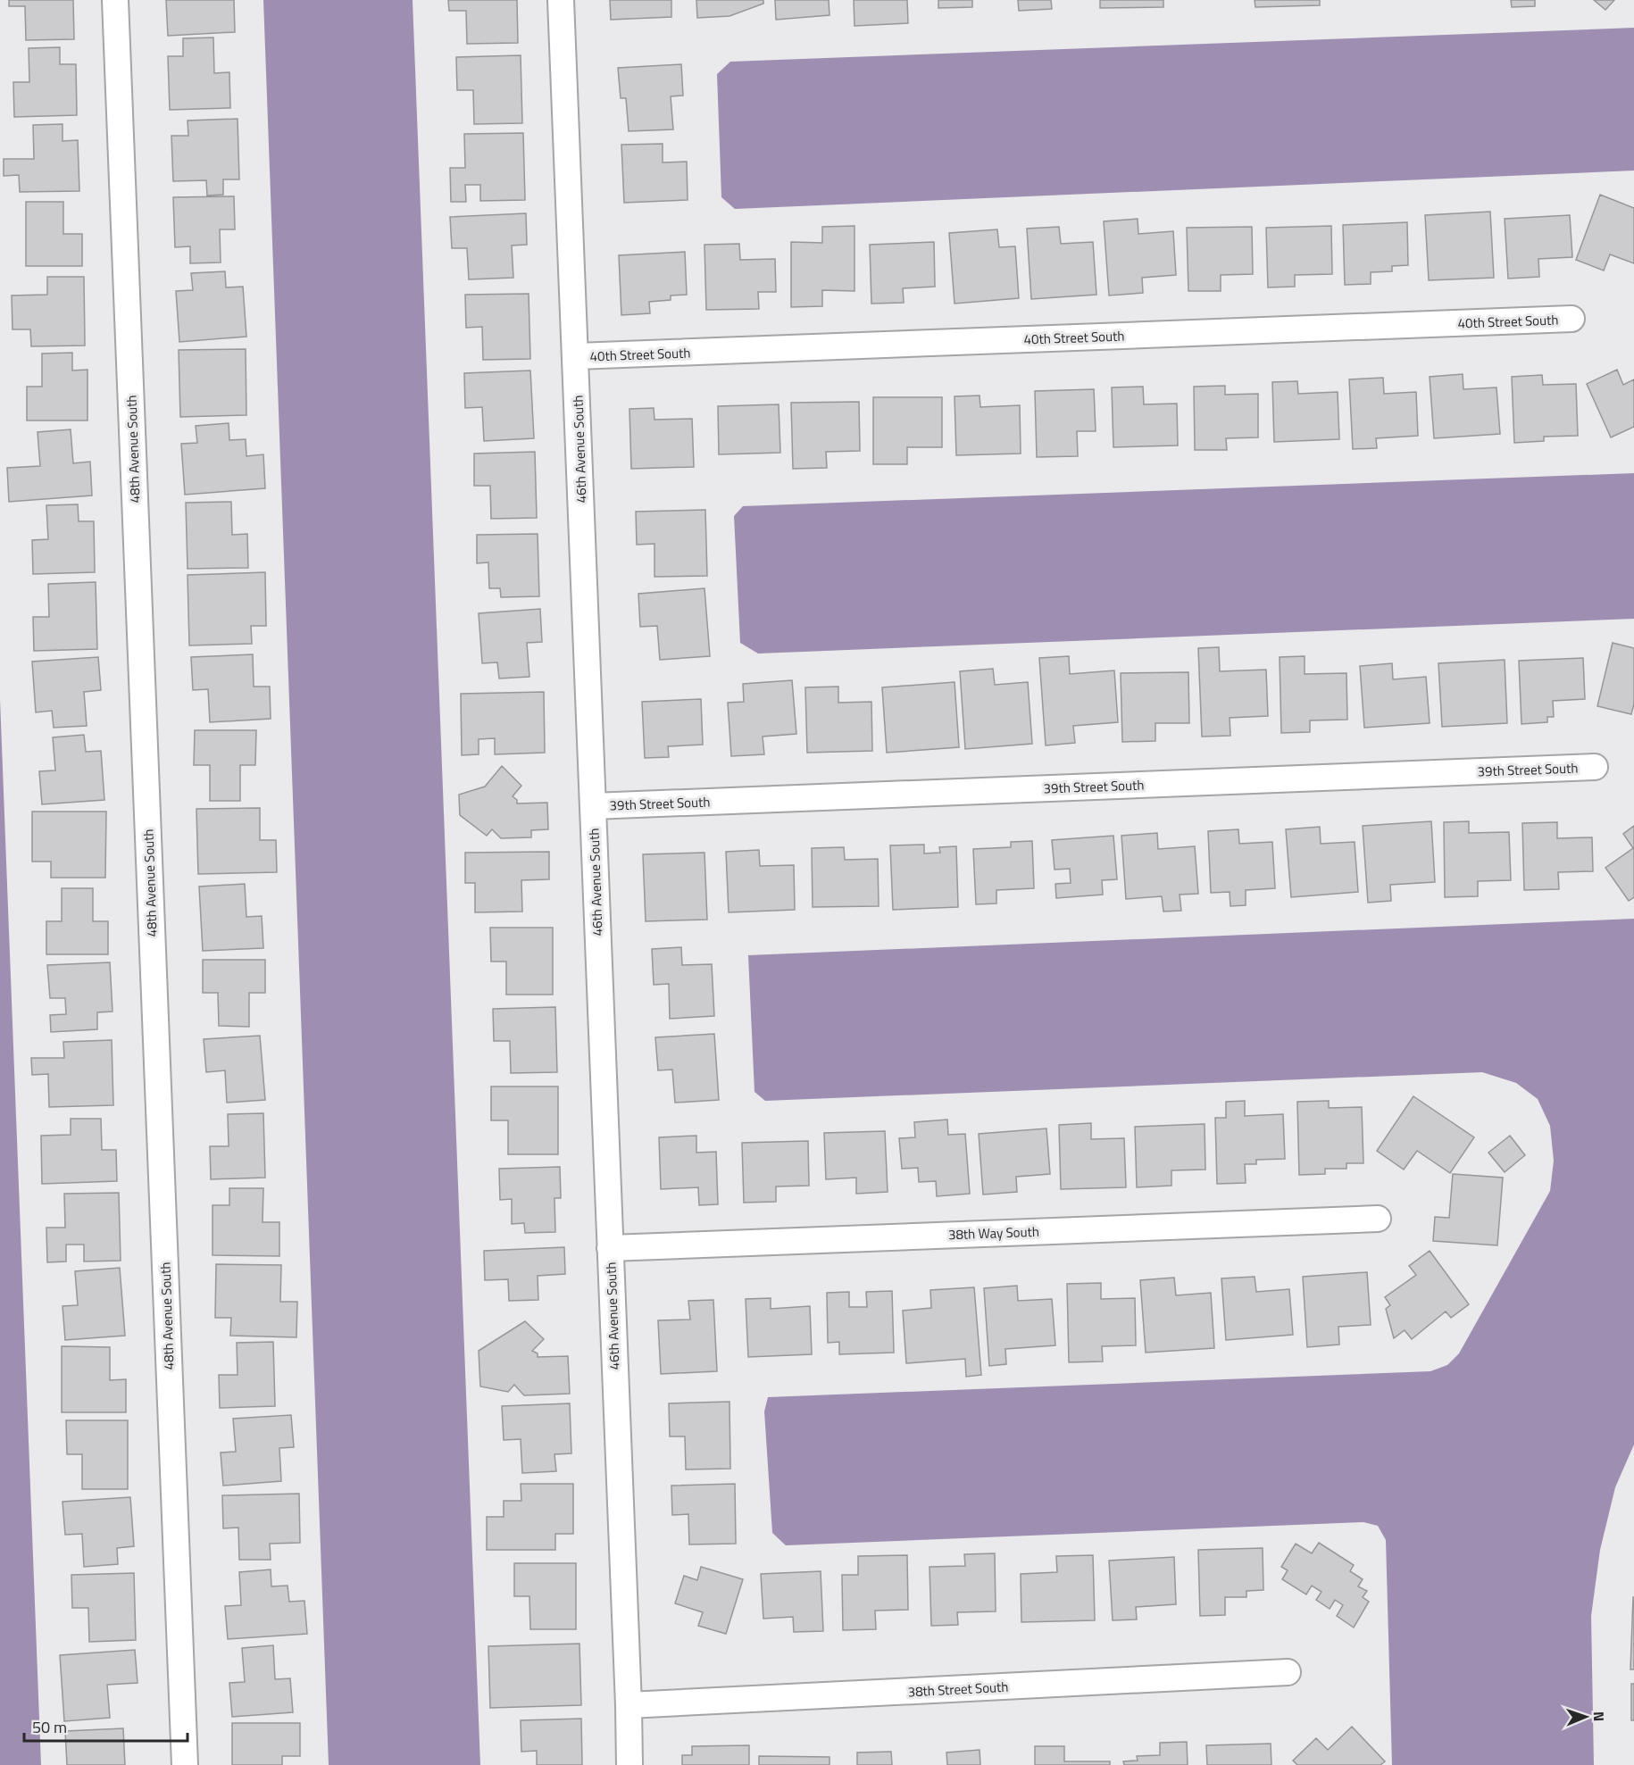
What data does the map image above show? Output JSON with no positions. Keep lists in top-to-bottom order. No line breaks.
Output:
{"streets":{"street":["40th Street South","48th Avenue South","46th Avenue South","39th Street South","38th Way South","38th Street South"]},"crossings":[["40th Street South","46th Avenue South"],["46th Avenue South","39th Street South"],["46th Avenue South","38th Way South"],["46th Avenue South","38th Street South"]],"scale_bar":"50 m","north":"right"}
